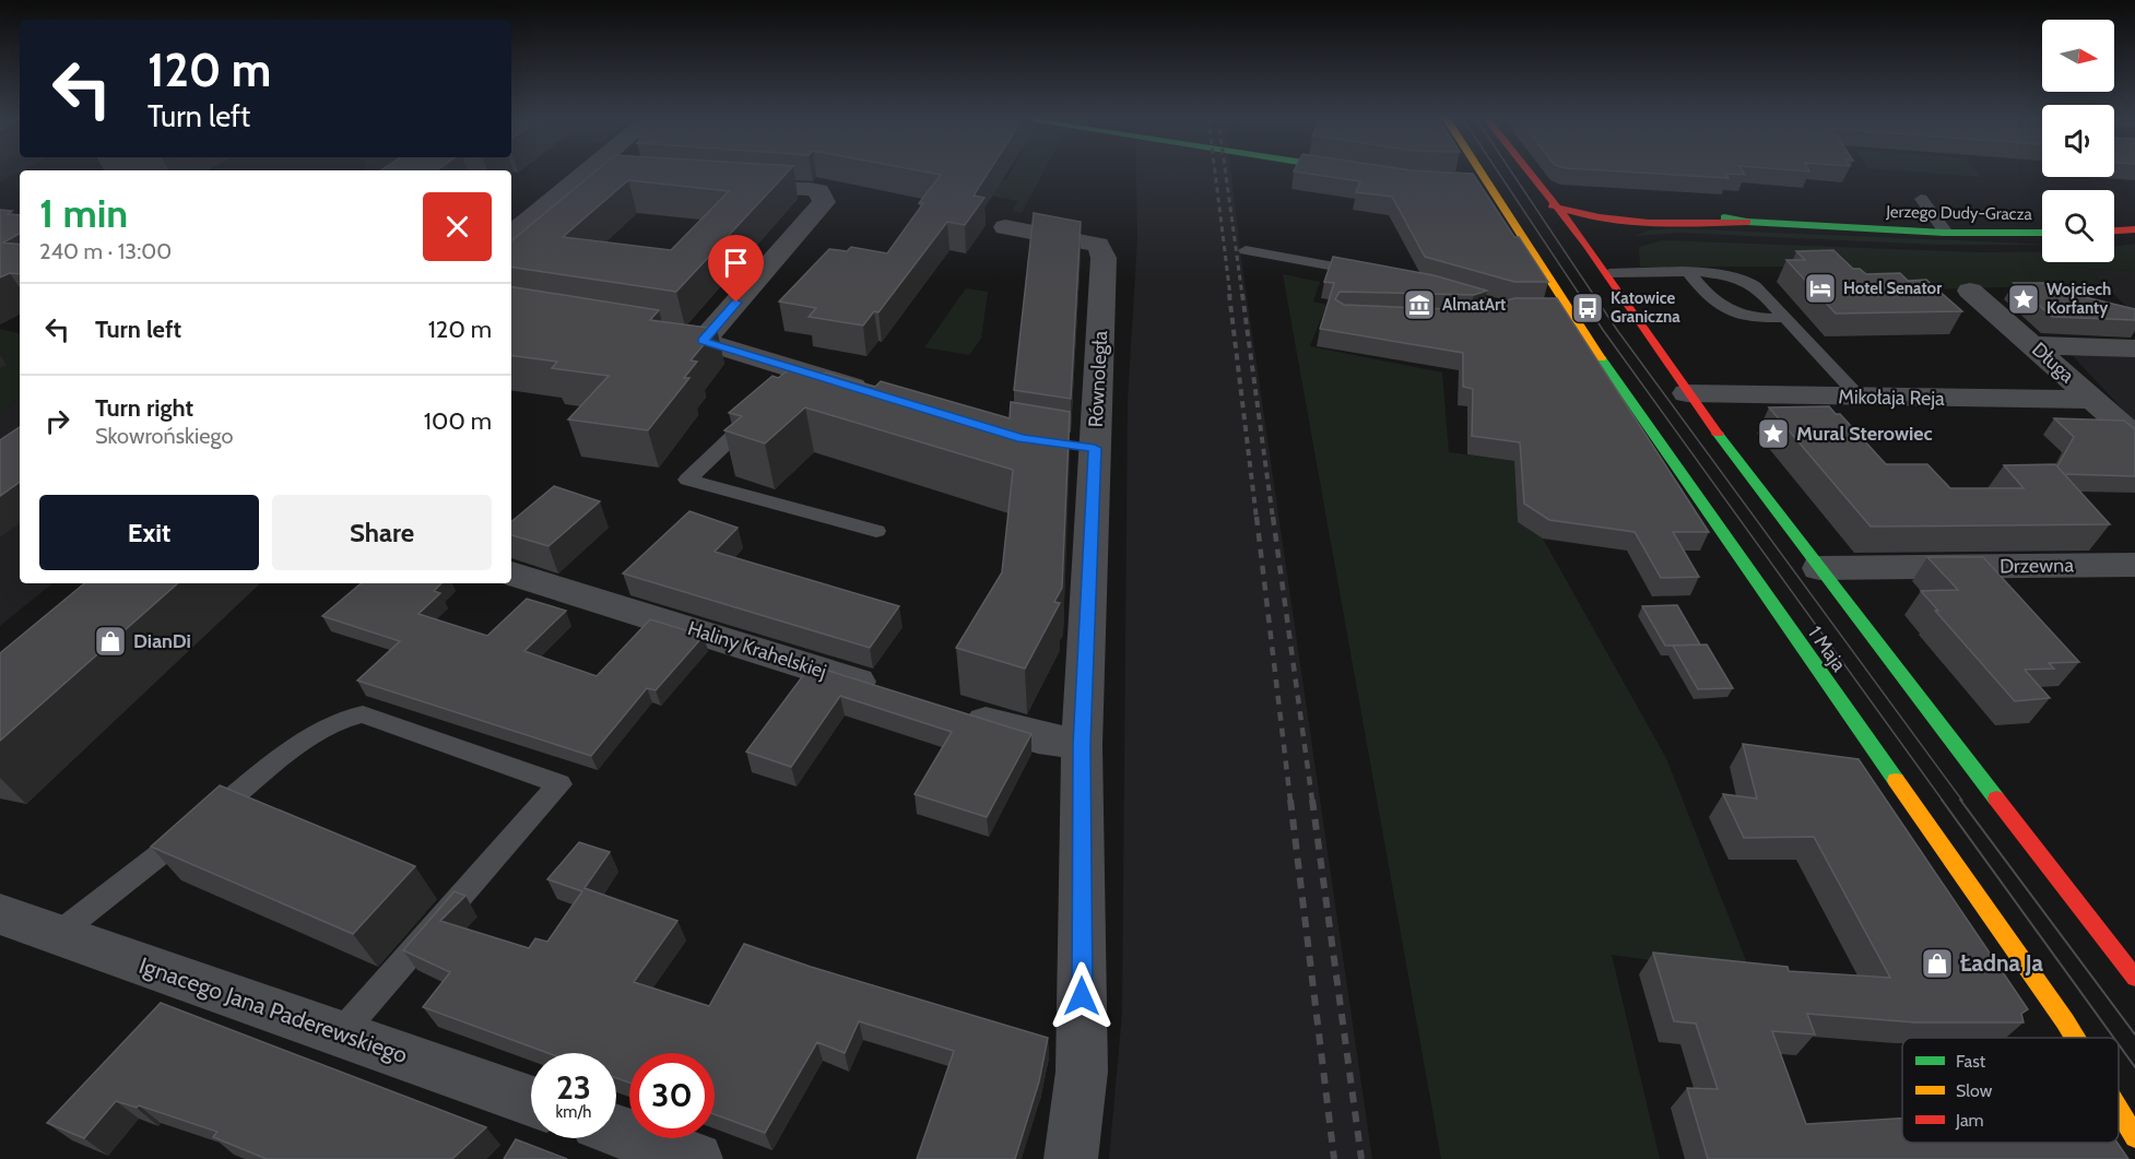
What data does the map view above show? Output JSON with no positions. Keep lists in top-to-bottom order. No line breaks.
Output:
{"streets":{"street":["Jerzego Dudy-Gracza","Długa","Równoległa","Mikołaja Reja","Drzewna","1 Maja","Haliny Krahelskiej","Ignacego Jana Paderewskiego"]},"crossings":[["Długa","Mikołaja Reja"]],"places":{"hotel":["Hotel Senator"],"place":["Wojciech Korfanty","Mural Sterowiec"],"museum":["AlmatArt"],"bus stop":["Katowice Graniczna"],"shop":["DianDi","Ładna Ja"]},"legend":["Fast","Slow","Jam"],"north":"right","page":{"turn":["120 m","Turn left"],"heading":["1 min","240 m · 13:00"],"list":[{"name":"Turn left","value":"120 m"},{"name":"Turn right","note":"Skowrońskiego","value":"100 m"}],"buttons":["Exit","Share"],"speed":"23 km/h","limit":"30"}}
